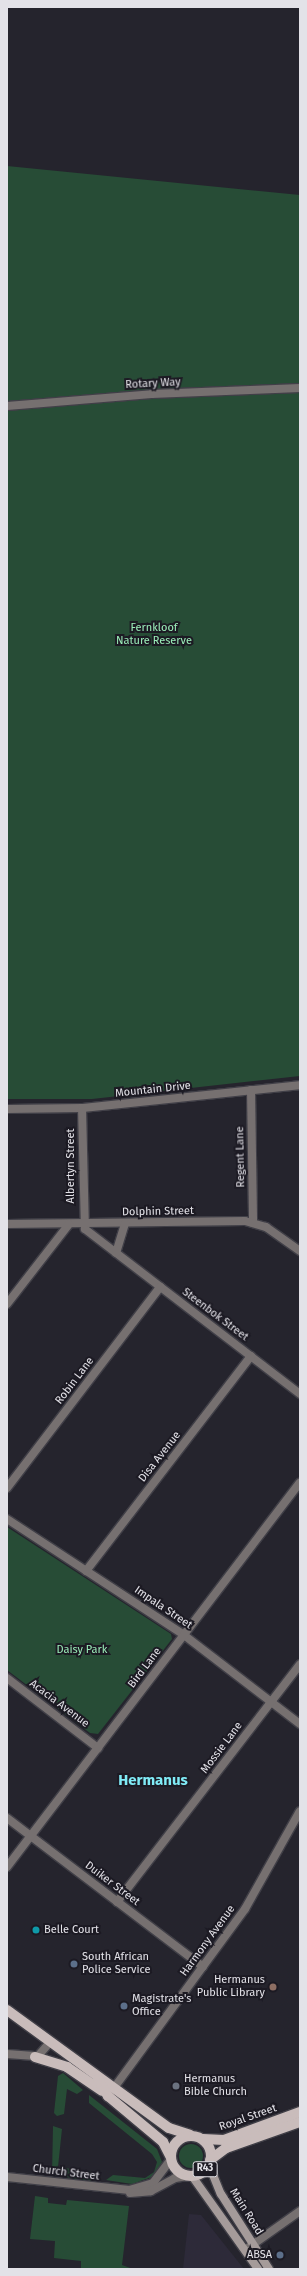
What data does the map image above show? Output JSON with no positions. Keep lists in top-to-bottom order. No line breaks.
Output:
{"streets":{"main road":["Royal Street","R43","Main Road"],"street":["Rotary Way","Mountain Drive","Regent Lane","Albertyn Street","Dolphin Street","Steenbok Street","Robin Lane","Disa Avenue","Impala Street","Bird Lane","Acacia Avenue","Mossie Lane","Duiker Street","Harmony Avenue","Church Street"]},"crossings":[["Mountain Drive","Regent Lane"],["Mountain Drive","Albertyn Street"],["Regent Lane","Dolphin Street"],["Albertyn Street","Dolphin Street"],["Albertyn Street","Steenbok Street"],["Dolphin Street","Steenbok Street"],["Steenbok Street","Robin Lane"],["Steenbok Street","Disa Avenue"],["Disa Avenue","Impala Street"],["Impala Street","Bird Lane"],["Impala Street","Mossie Lane"],["Bird Lane","Acacia Avenue"],["Bird Lane","Duiker Street"],["Mossie Lane","Duiker Street"],["Duiker Street","Harmony Avenue"],["Harmony Avenue","Main Road"],["Royal Street","R43"],["Royal Street","Church Street"],["Royal Street","Main Road"],["R43","Church Street"],["R43","Main Road"],["Church Street","Main Road"]],"districts":["Hermanus"],"parks":["Fernkloof Nature Reserve","Daisy Park"],"places":["Belle Court","South African Police Service","Hermanus Public Library","Magistrate's Office","Hermanus Bible Church","ABSA"]}
